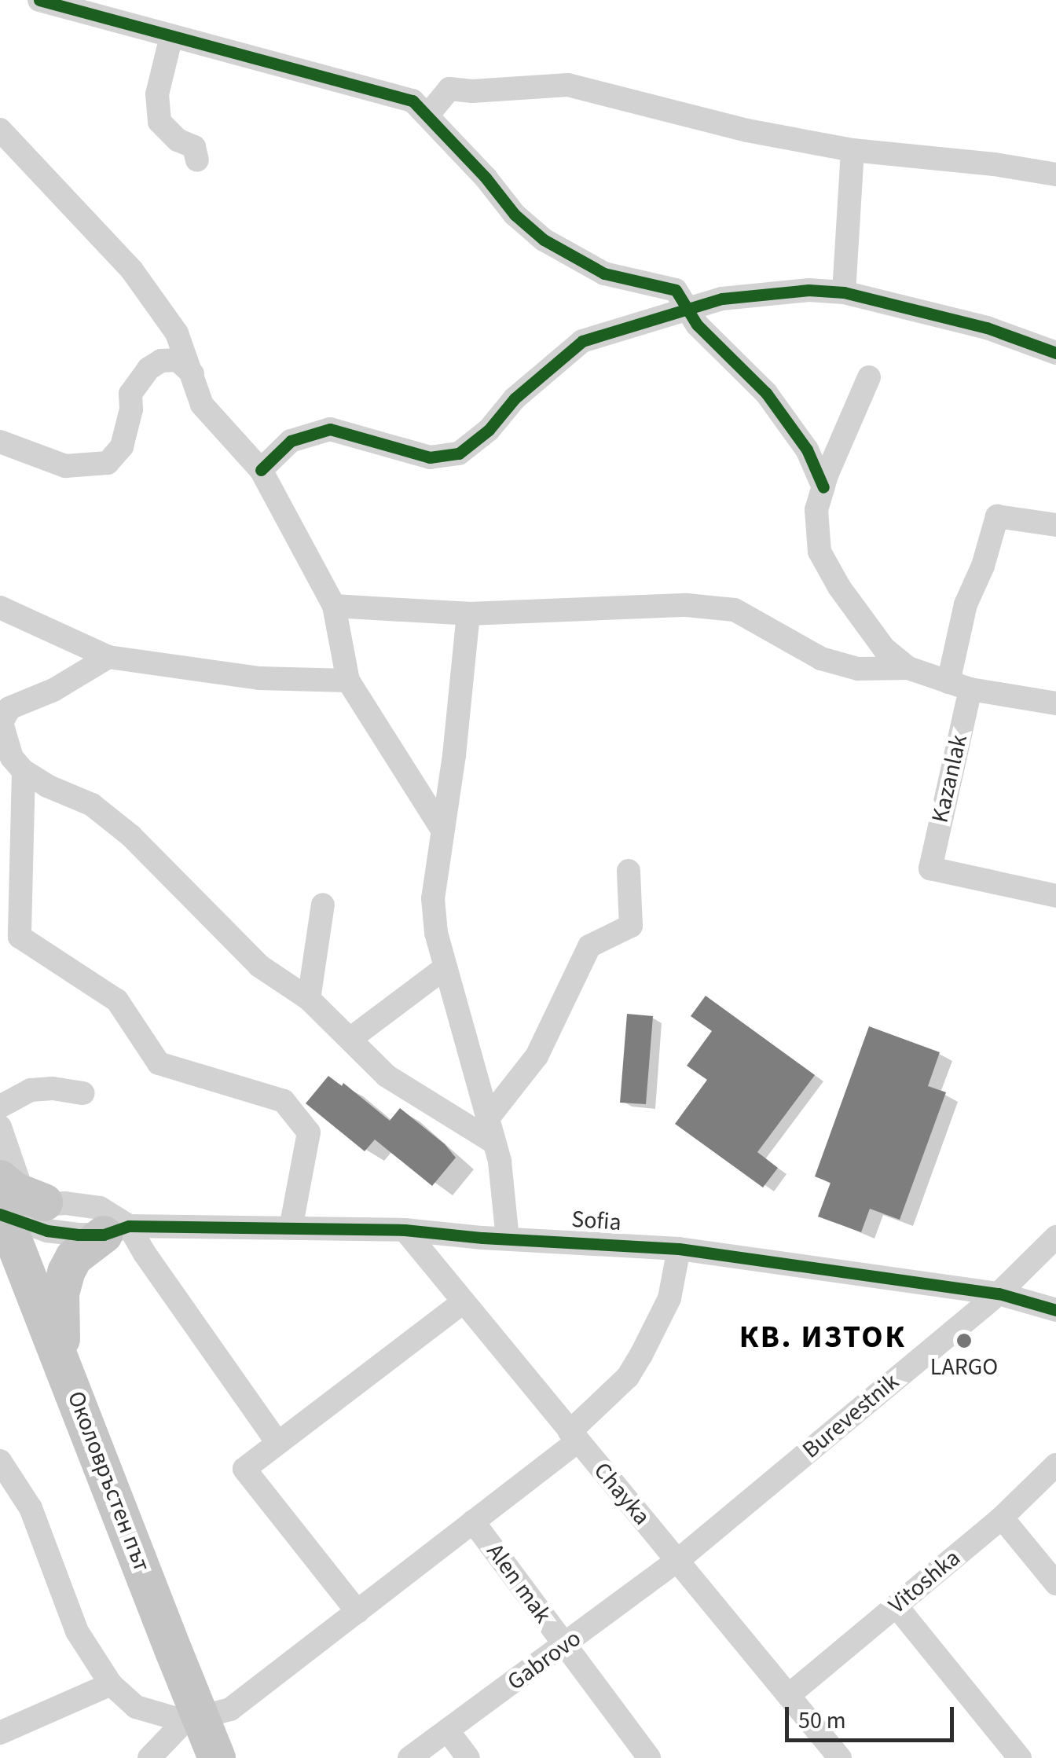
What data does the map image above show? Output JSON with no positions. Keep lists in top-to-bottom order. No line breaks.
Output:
{"streets":{"main road":["Околовръстен път"],"street":["Kazanlak","Sofia","Burevestnik","Chayka","Vitoshka","Alen mak","Gabrovo"]},"crossings":[["Sofia","Burevestnik"],["Sofia","Околовръстен път"],["Sofia","Chayka"],["Burevestnik","Chayka"],["Burevestnik","Gabrovo"],["Chayka","Vitoshka"],["Chayka","Gabrovo"],["Alen mak","Gabrovo"]],"districts":["КВ. ИЗТОК"],"places":["LARGO"],"scale_bar":"50 m"}
